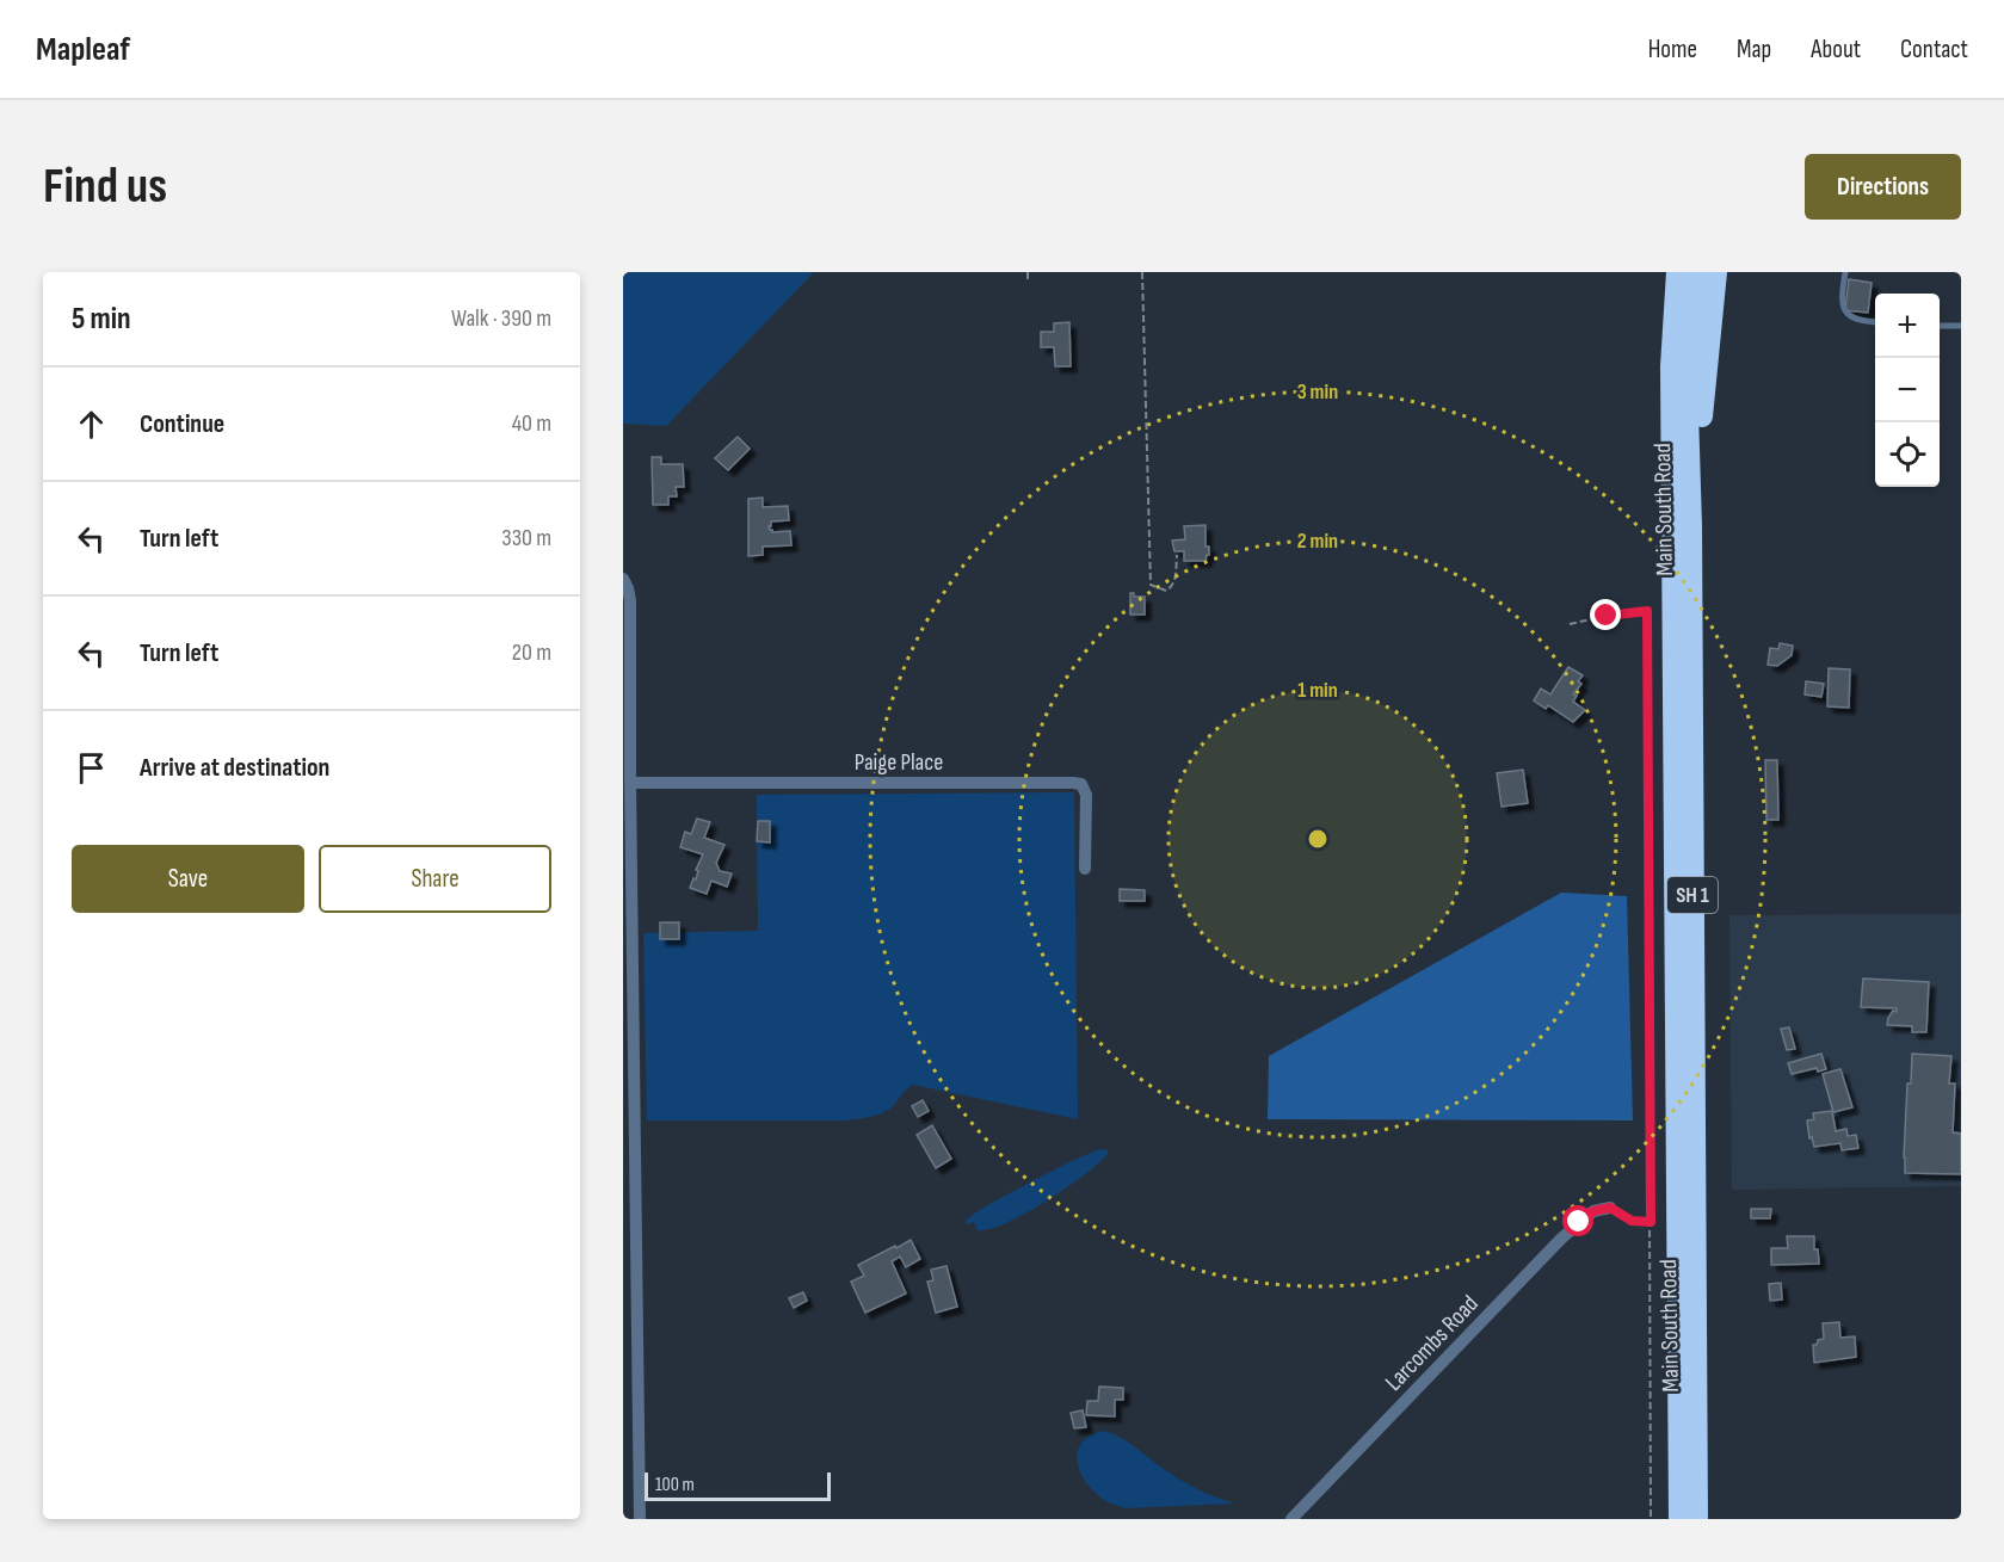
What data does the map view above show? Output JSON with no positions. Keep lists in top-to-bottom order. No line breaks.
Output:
{"streets":{"highway":["Main South Road","SH 1"],"street":["Paige Place","Larcombs Road"]},"scale_bar":"100 m","page":{"header":"Mapleaf","nav":["Home","Map","About","Contact"],"buttons":["Directions",["Save","Share"]],"title":"Find us","heading":["5 min","Walk · 390 m"],"map_buttons":["+","−"],"list":[["Continue","40 m"],["Turn left","330 m"],["Turn left","20 m"],"Arrive at destination"],"scale":"100 m"},"rings":["3 min","2 min","1 min"]}
